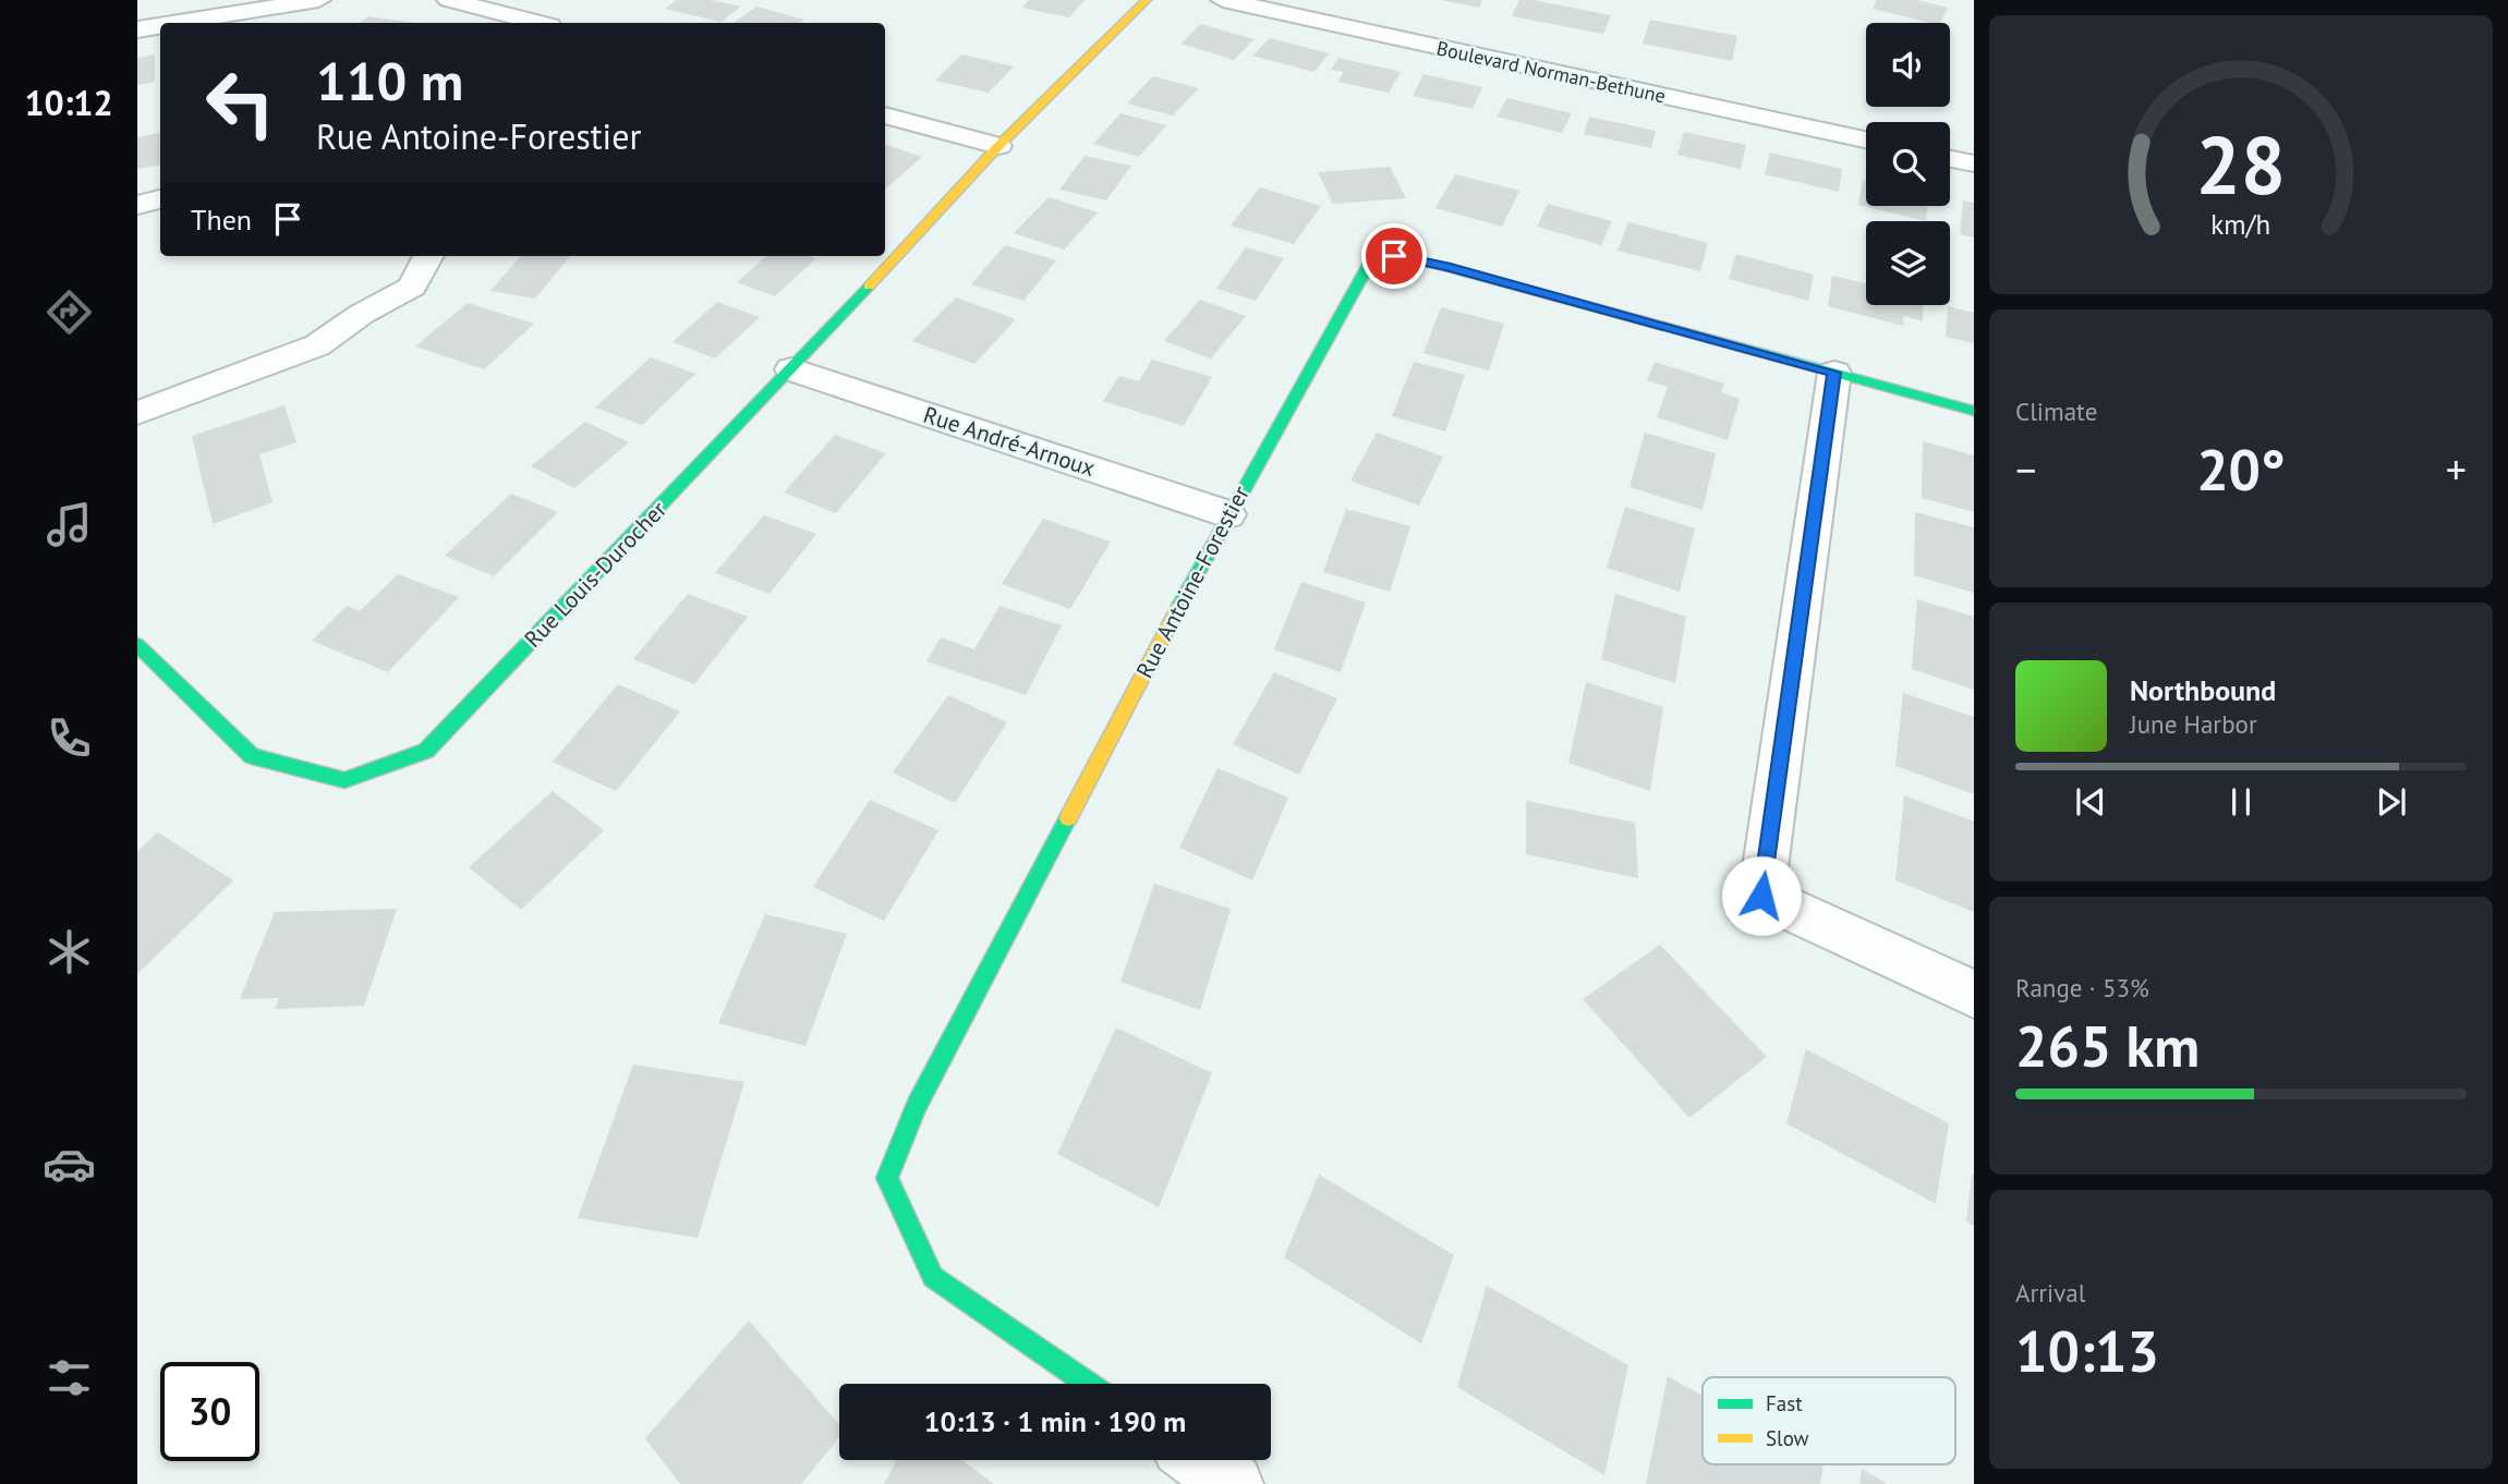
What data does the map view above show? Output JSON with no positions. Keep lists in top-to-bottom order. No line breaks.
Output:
{"streets":{"street":["Boulevard Norman-Bethune","Rue André-Arnoux","Rue Louis-Durocher","Rue Antoine-Forestier"]},"crossings":[["Rue André-Arnoux","Rue Louis-Durocher"],["Rue André-Arnoux","Rue Antoine-Forestier"]],"legend":["Fast","Slow"],"page":{"tabs":"10:12","turn":["110 m","Rue Antoine-Forestier"],"then":"Then","tile":["Climate",["Range · 53%","265 km"],["Arrival","10:13"]],"heat":["−","20°","+"],"song":["Northbound","June Harbor"],"limit":"30","trip":"10:13 · 1 min · 190 m","gauge":["28","km/h"]}}
